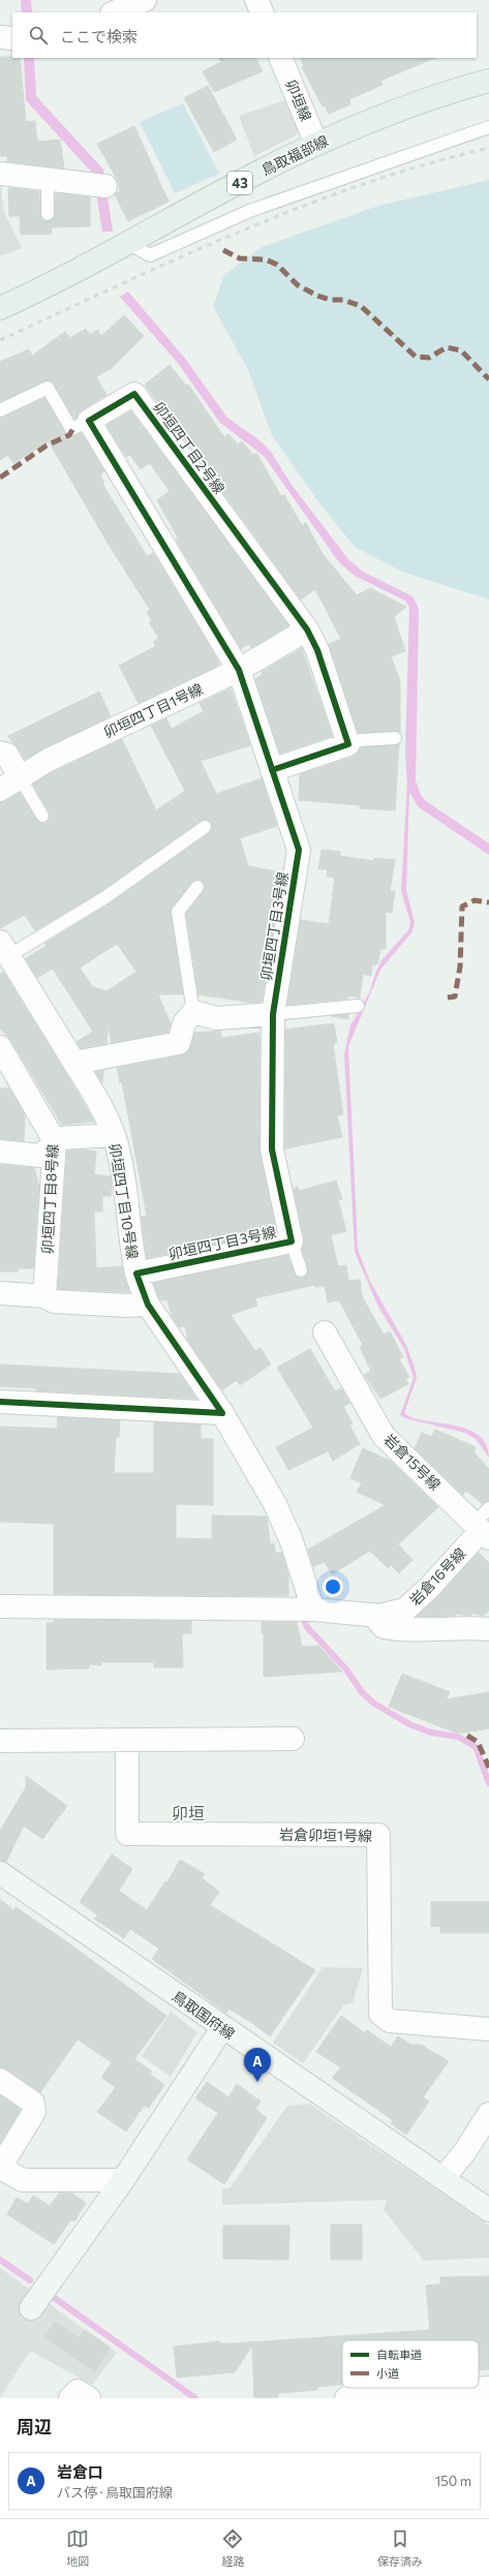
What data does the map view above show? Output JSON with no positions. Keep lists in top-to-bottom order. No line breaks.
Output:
{"streets":{"main road":["鳥取福部線","43","鳥取国府線"],"street":["卯垣線","卯垣四丁目2号線","卯垣四丁目1号線","卯垣四丁目3号線","卯垣四丁目8号線","卯垣四丁目10号線","岩倉15号線","岩倉16号線","岩倉卯垣1号線"]},"crossings":[["卯垣線","鳥取福部線"],["卯垣四丁目2号線","卯垣四丁目1号線"],["卯垣四丁目1号線","卯垣四丁目3号線"],["卯垣四丁目3号線","卯垣四丁目10号線"],["岩倉15号線","岩倉16号線"]],"districts":["卯垣"],"legend":["自転車道","小道"],"page":{"search":"ここで検索","pins":"A","heading":"周辺","list":[{"mark":"A","name":"岩倉口","note":"バス停 · 鳥取国府線","value":"150 m"}],"nav":["地図","経路","保存済み"]}}
